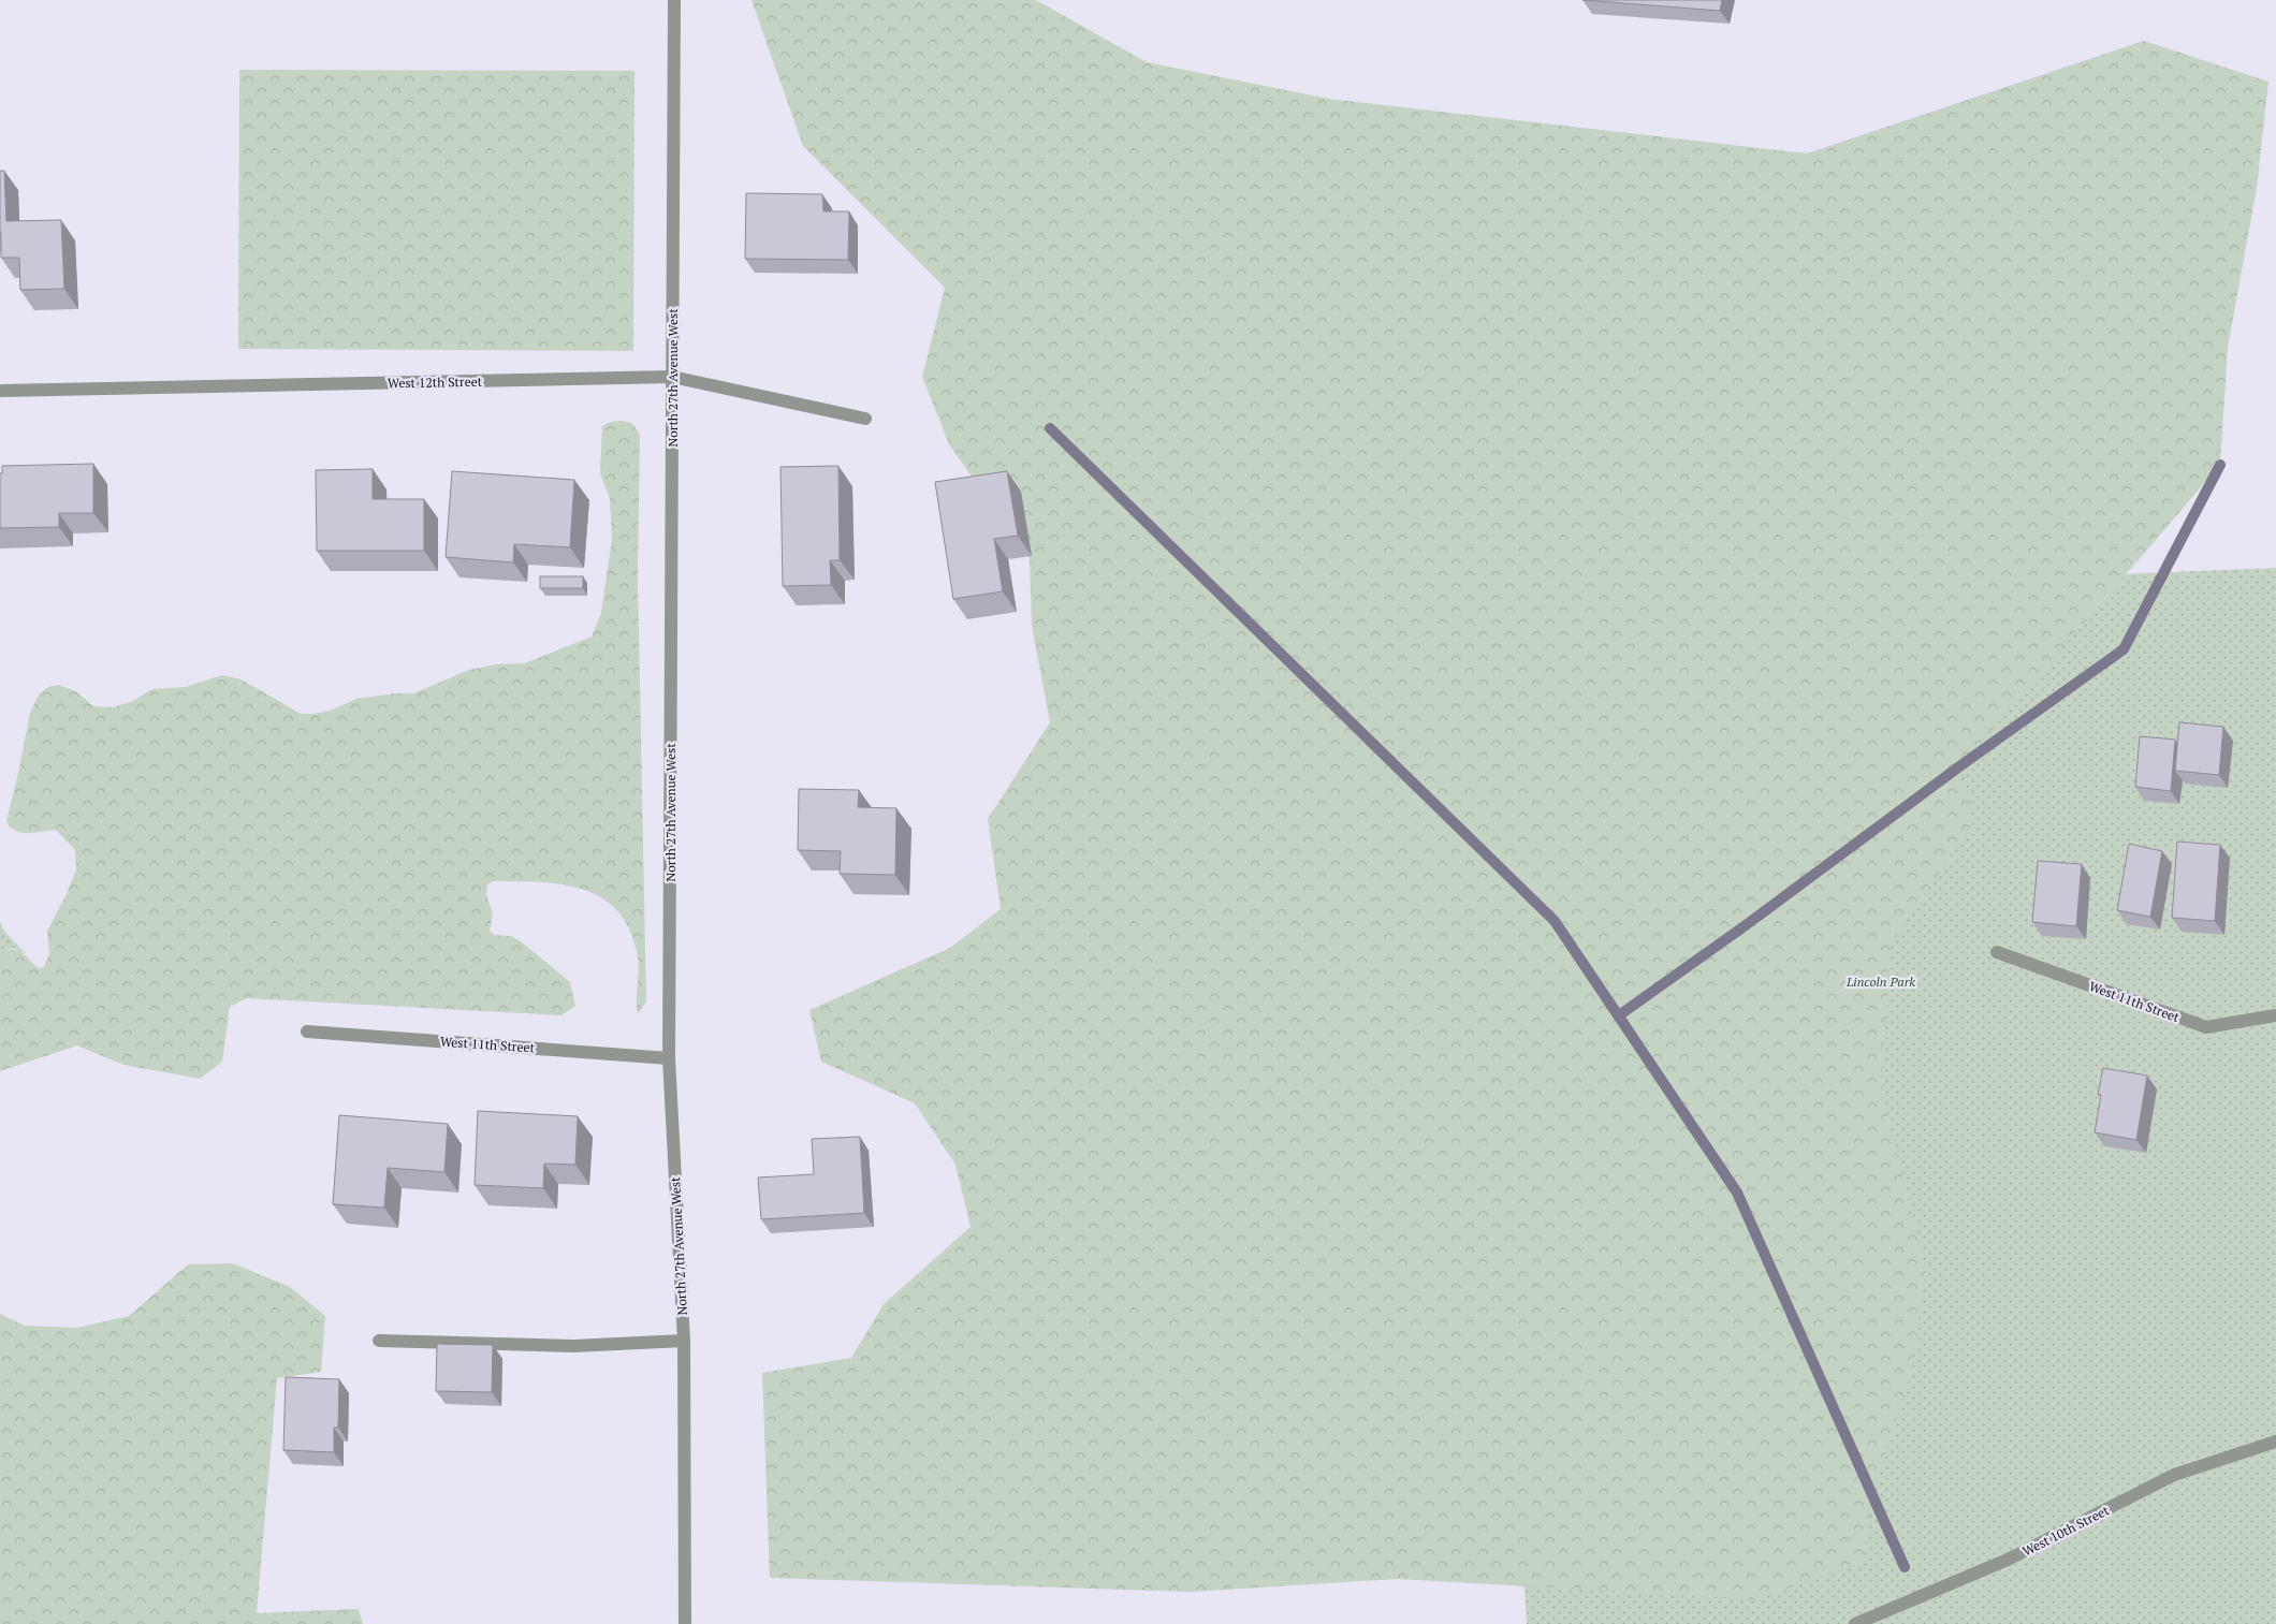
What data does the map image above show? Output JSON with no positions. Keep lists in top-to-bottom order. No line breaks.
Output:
{"streets":{"street":["North 27th Avenue West","West 12th Street","West 11th Street","West 10th Street"]},"crossings":[["North 27th Avenue West","West 12th Street"],["North 27th Avenue West","West 11th Street"]],"parks":["Lincoln Park"]}
